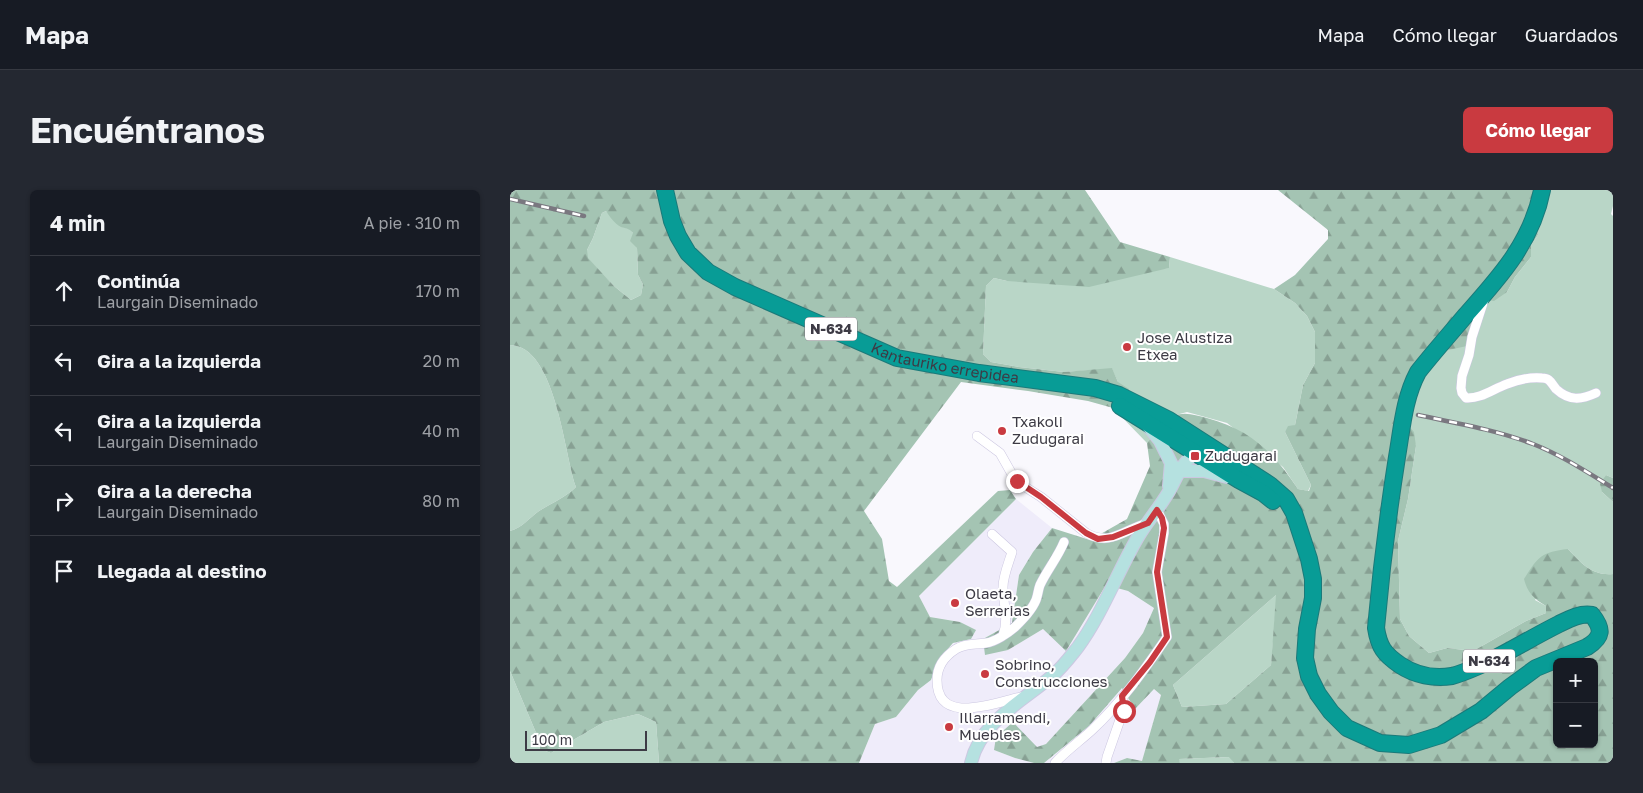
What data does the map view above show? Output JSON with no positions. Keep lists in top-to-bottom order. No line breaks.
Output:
{"streets":{"highway":["N-634","Kantauriko errepidea"]},"crossings":[["N-634","Kantauriko errepidea"]],"places":{"other":["Jose Alustiza Etxea","Txakoli Zudugarai","Olaeta, Serrerias","Sobrino, Construcciones","Illarramendi, Muebles"],"transit":["Zudugarai"]},"scale_bar":"100 m","page":{"header":"Mapa","nav":["Mapa","Cómo llegar","Guardados"],"buttons":"Cómo llegar","title":"Encuéntranos","heading":["4 min","A pie · 310 m"],"list":[["Continúa","Laurgain Diseminado","170 m"],["Gira a la izquierda","20 m"],["Gira a la izquierda","Laurgain Diseminado","40 m"],["Gira a la derecha","Laurgain Diseminado","80 m"],"Llegada al destino"],"map_buttons":["+","−"],"scale":"100 m"}}
